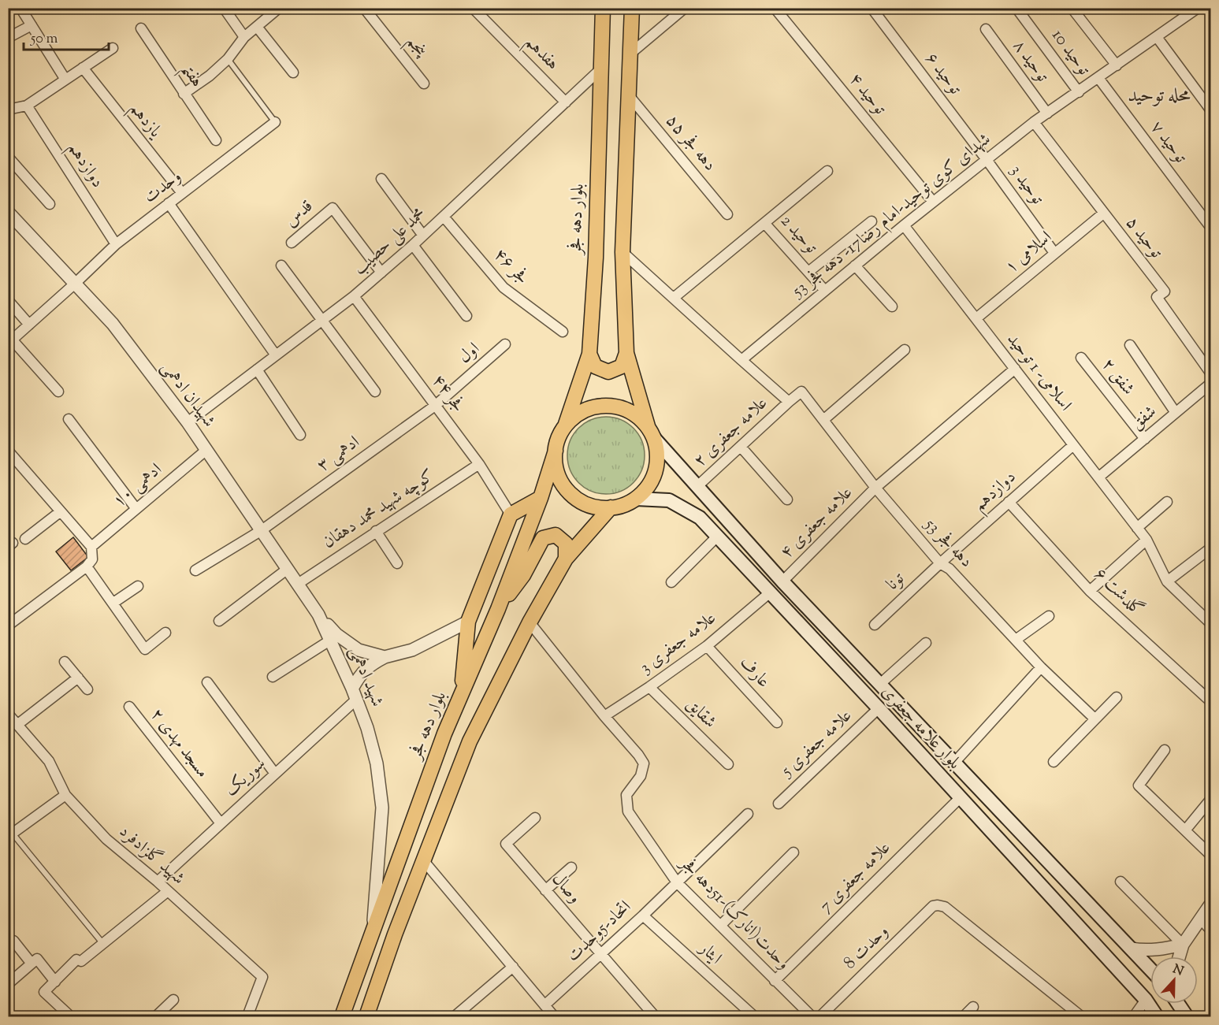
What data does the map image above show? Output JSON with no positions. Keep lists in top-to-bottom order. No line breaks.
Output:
{"streets":{"main road":["بلوار دهه فجر","بلوار علامه جعفری"],"street":["پنجم","توحید 10","هفدهم","توحید ۸","توحید ۶","هفتم","توحید ۴","یازدهم","توحید ۷","دهه فجر ۵۵","دوازدهم","توحید 3","وحدت","قدس","شهدای کوی توحید-امام رضا17- دهه فجر 53","توحید 2","توحید ۵","محمد علی حصیب","اسلامی ۱","فجر ۴۶","اول","اسلامی- 1 توحید","شفق ۲","فجر ۴۴","شهیدان ادهمی","شفق","علامه جعفری ۲","ادهمی ۳","ادهمی ۱۰","کوچه شهید محمد دهقان","علامه جعفری ۴","دهه فجر 53","تونا","گلدشت ۶","علامه جعفری 3","عارف","شهید ادهمی","شقایق","مسجد مهدی ۲","علامه جعفری 5","سوریک","شهید گلزادفرد","علامه جعفری 7","وصال","وحدت(انارک)-51دهه فجر","اتحاد-5وحدت","وحدت 8","ایثار"]},"crossings":[["توحید 10","شهدای کوی توحید-امام رضا17- دهه فجر 53"],["هفدهم","محمد علی حصیب"],["توحید ۸","شهدای کوی توحید-امام رضا17- دهه فجر 53"],["توحید ۶","توحید 3"],["توحید ۶","شهدای کوی توحید-امام رضا17- دهه فجر 53"],["توحید ۴","شهدای کوی توحید-امام رضا17- دهه فجر 53"],["یازدهم","وحدت"],["توحید ۷","شهدای کوی توحید-امام رضا17- دهه فجر 53"],["دوازدهم","وحدت"],["دوازدهم","اسلامی- 1 توحید"],["دوازدهم","دهه فجر 53"],["دوازدهم","تونا"],["دوازدهم","گلدشت ۶"],["توحید 3","شهدای کوی توحید-امام رضا17- دهه فجر 53"],["توحید 3","اسلامی ۱"],["وحدت","شهیدان ادهمی"],["قدس","محمد علی حصیب"],["شهدای کوی توحید-امام رضا17- دهه فجر 53","توحید 2"],["شهدای کوی توحید-امام رضا17- دهه فجر 53","توحید ۵"],["شهدای کوی توحید-امام رضا17- دهه فجر 53","اسلامی- 1 توحید"],["بلوار دهه فجر","محمد علی حصیب"],["بلوار دهه فجر","شهید ادهمی"],["بلوار دهه فجر","بلوار علامه جعفری"],["توحید ۵","اسلامی ۱"],["محمد علی حصیب","فجر ۴۶"],["محمد علی حصیب","فجر ۴۴"],["محمد علی حصیب","شهیدان ادهمی"],["اسلامی ۱","اسلامی- 1 توحید"],["اول","فجر ۴۴"],["اول","ادهمی ۳"],["اسلامی- 1 توحید","شفق"],["اسلامی- 1 توحید","علامه جعفری ۴"],["شفق ۲","شفق"],["فجر ۴۴","ادهمی ۳"],["فجر ۴۴","کوچه شهید محمد دهقان"],["شهیدان ادهمی","ادهمی ۳"],["شهیدان ادهمی","ادهمی ۱۰"],["شهیدان ادهمی","کوچه شهید محمد دهقان"],["شهیدان ادهمی","شهید ادهمی"],["علامه جعفری ۲","دهه فجر 53"],["علامه جعفری ۲","بلوار علامه جعفری"],["علامه جعفری ۴","دهه فجر 53"],["علامه جعفری ۴","بلوار علامه جعفری"],["دهه فجر 53","تونا"],["علامه جعفری 3","عارف"],["علامه جعفری 3","شقایق"],["علامه جعفری 3","بلوار علامه جعفری"],["علامه جعفری 3","وحدت(انارک)-51دهه فجر"],["شهید ادهمی","سوریک"],["بلوار علامه جعفری","علامه جعفری 5"],["بلوار علامه جعفری","علامه جعفری 7"],["مسجد مهدی ۲","سوریک"],["سوریک","شهید گلزادفرد"],["علامه جعفری 7","وحدت(انارک)-51دهه فجر"],["وصال","اتحاد-5وحدت"],["وحدت(انارک)-51دهه فجر","اتحاد-5وحدت"],["اتحاد-5وحدت","ایثار"]],"districts":["محله توحید"],"scale_bar":"50 m","north":"top"}
